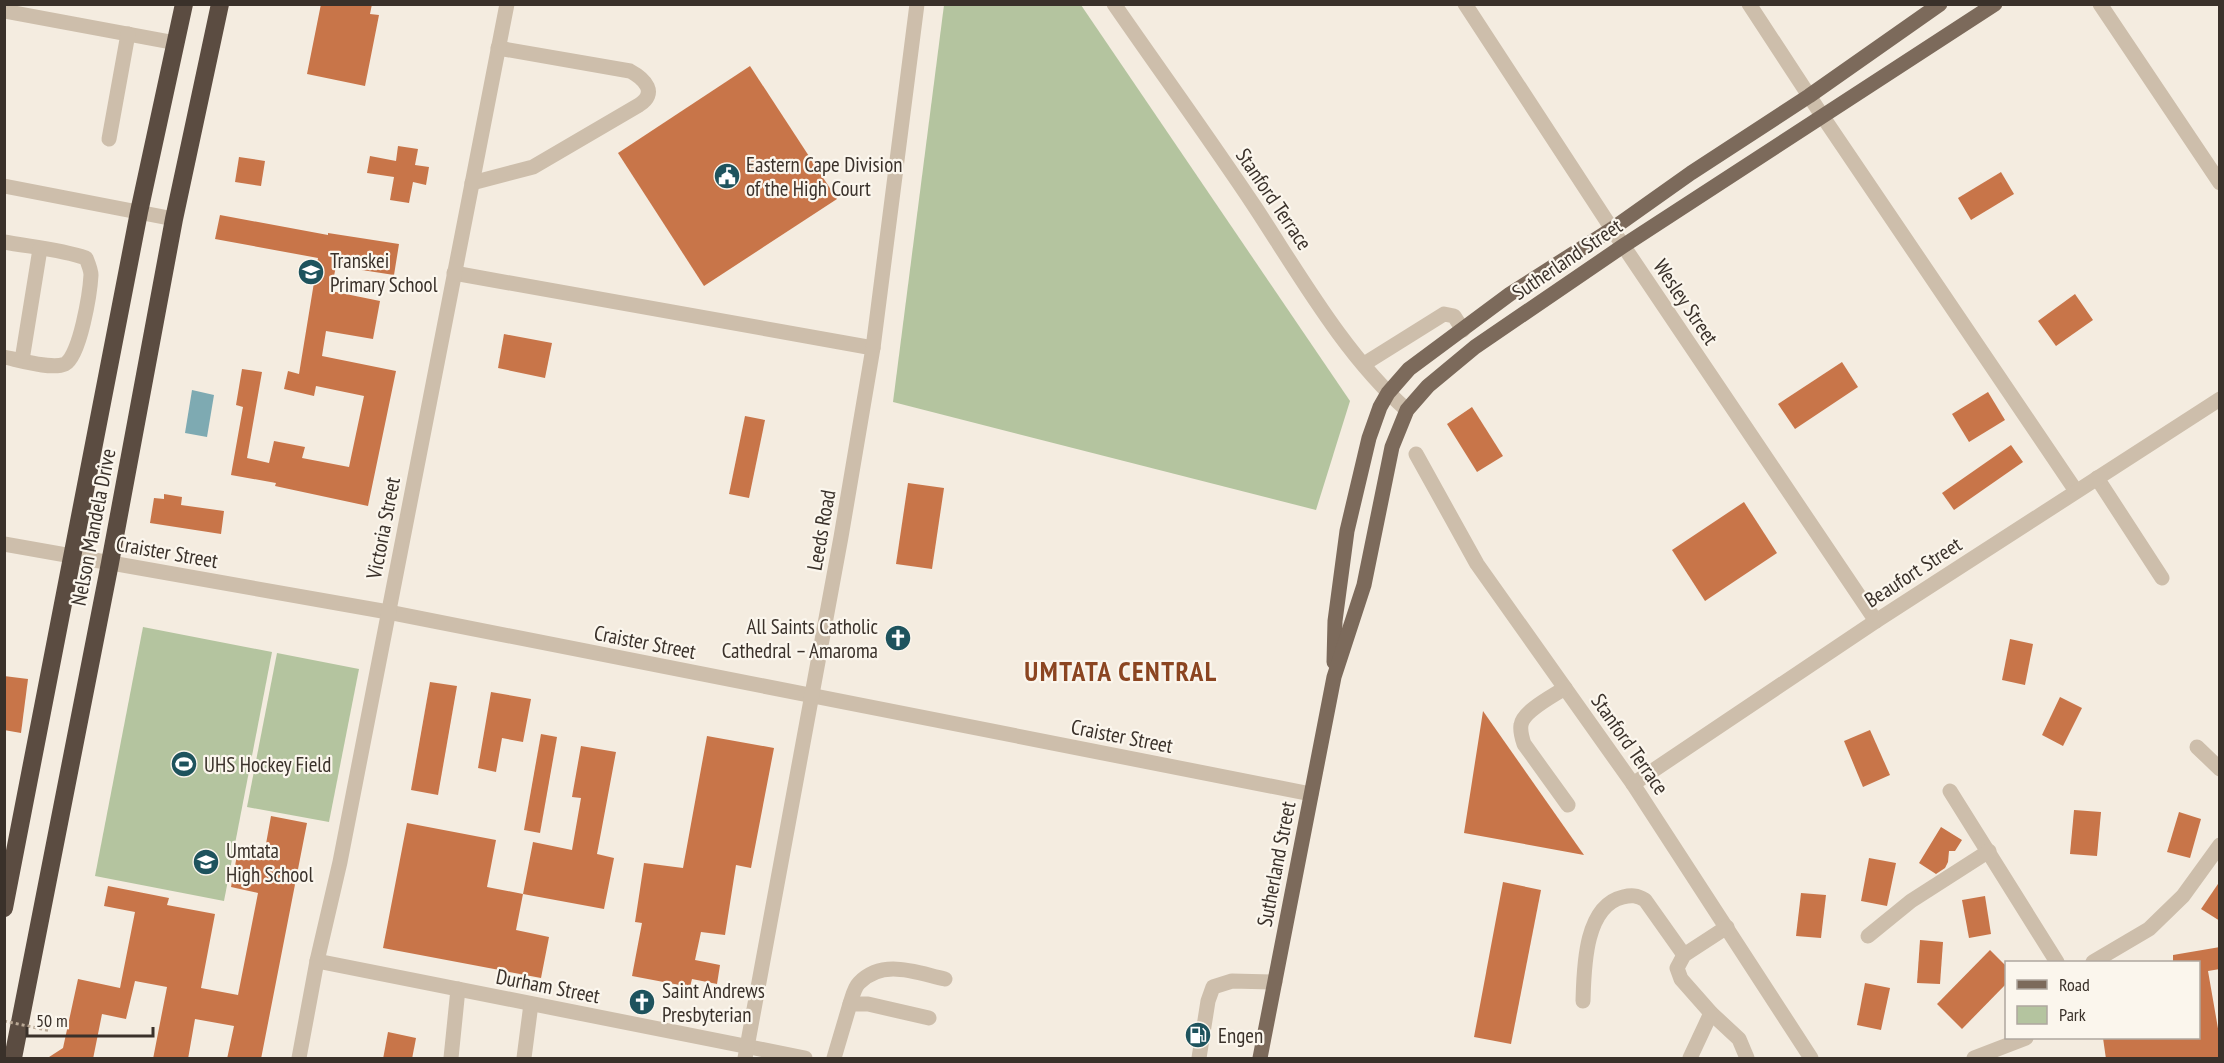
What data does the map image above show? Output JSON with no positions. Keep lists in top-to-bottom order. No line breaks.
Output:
{"streets":{"highway":["Nelson Mandela Drive"],"main road":["Sutherland Street"],"street":["Stanford Terrace","Wesley Street","Victoria Street","Leeds Road","Craister Street","Beaufort Street","Durham Street"]},"crossings":[["Stanford Terrace","Sutherland Street"],["Stanford Terrace","Beaufort Street"],["Sutherland Street","Wesley Street"],["Sutherland Street","Craister Street"],["Wesley Street","Beaufort Street"],["Nelson Mandela Drive","Craister Street"],["Victoria Street","Craister Street"],["Victoria Street","Durham Street"],["Leeds Road","Craister Street"],["Leeds Road","Durham Street"]],"districts":["UMTATA CENTRAL"],"places":{"public building":["Eastern Cape Division of the High Court"],"school or university":["Transkei Primary School","Umtata High School"],"church":["All Saints Catholic Cathedral – Amaroma","Saint Andrews Presbyterian"],"sports":["UHS Hockey Field"],"fuel station":["Engen"]},"legend":["Road","Park"],"scale_bar":"50 m"}
